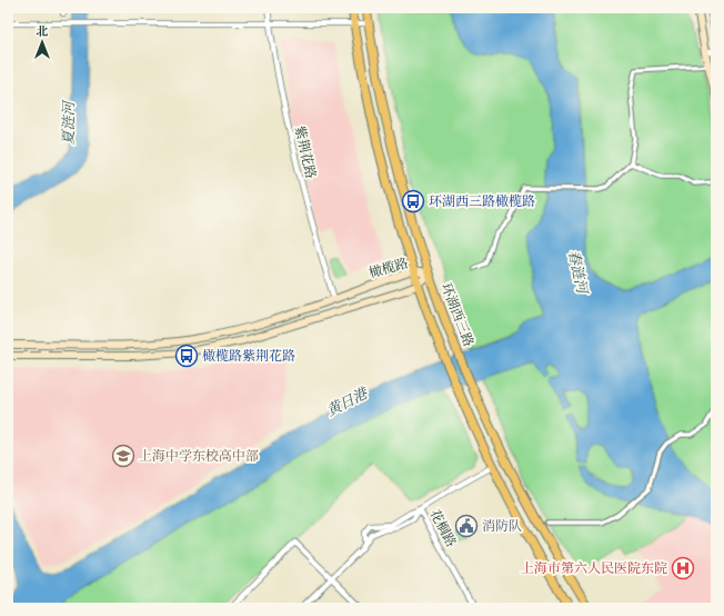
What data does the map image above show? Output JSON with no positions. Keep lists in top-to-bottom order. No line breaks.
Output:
{"streets":{"main road":["橄榄路","环湖西三路"],"street":["紫荆花路","花榈路"]},"crossings":[["紫荆花路","橄榄路"],["橄榄路","环湖西三路"],["环湖西三路","花榈路"]],"water":["夏涟河","春涟河","黄日港"],"places":{"bus stop":["环湖西三路橄榄路","橄榄路紫荆花路"],"school or university":["上海中学东校高中部"],"public building":["消防队"],"hospital":["上海市第六人民医院东院"]},"north":"top"}
